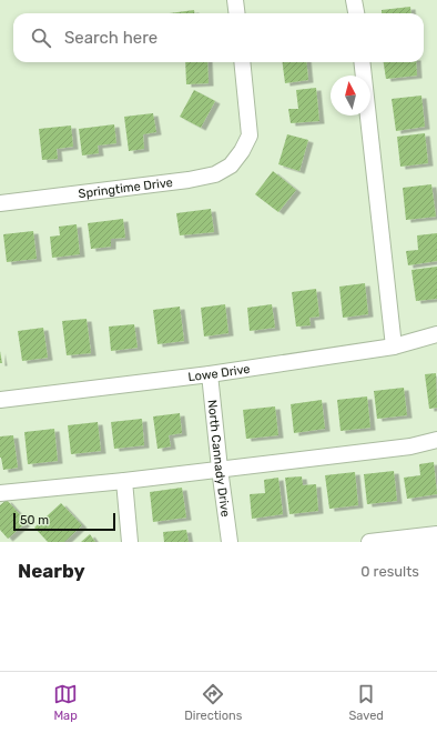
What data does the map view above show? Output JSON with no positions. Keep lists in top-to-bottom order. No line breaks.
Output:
{"streets":{"street":["Springtime Drive","Lowe Drive","North Cannady Drive"]},"crossings":[["Lowe Drive","North Cannady Drive"]],"scale_bar":"50 m","north":"top","page":{"search":"Search here","scale":"50 m","heading":["Nearby","0 results"],"nav":["Map","Directions","Saved"]}}
